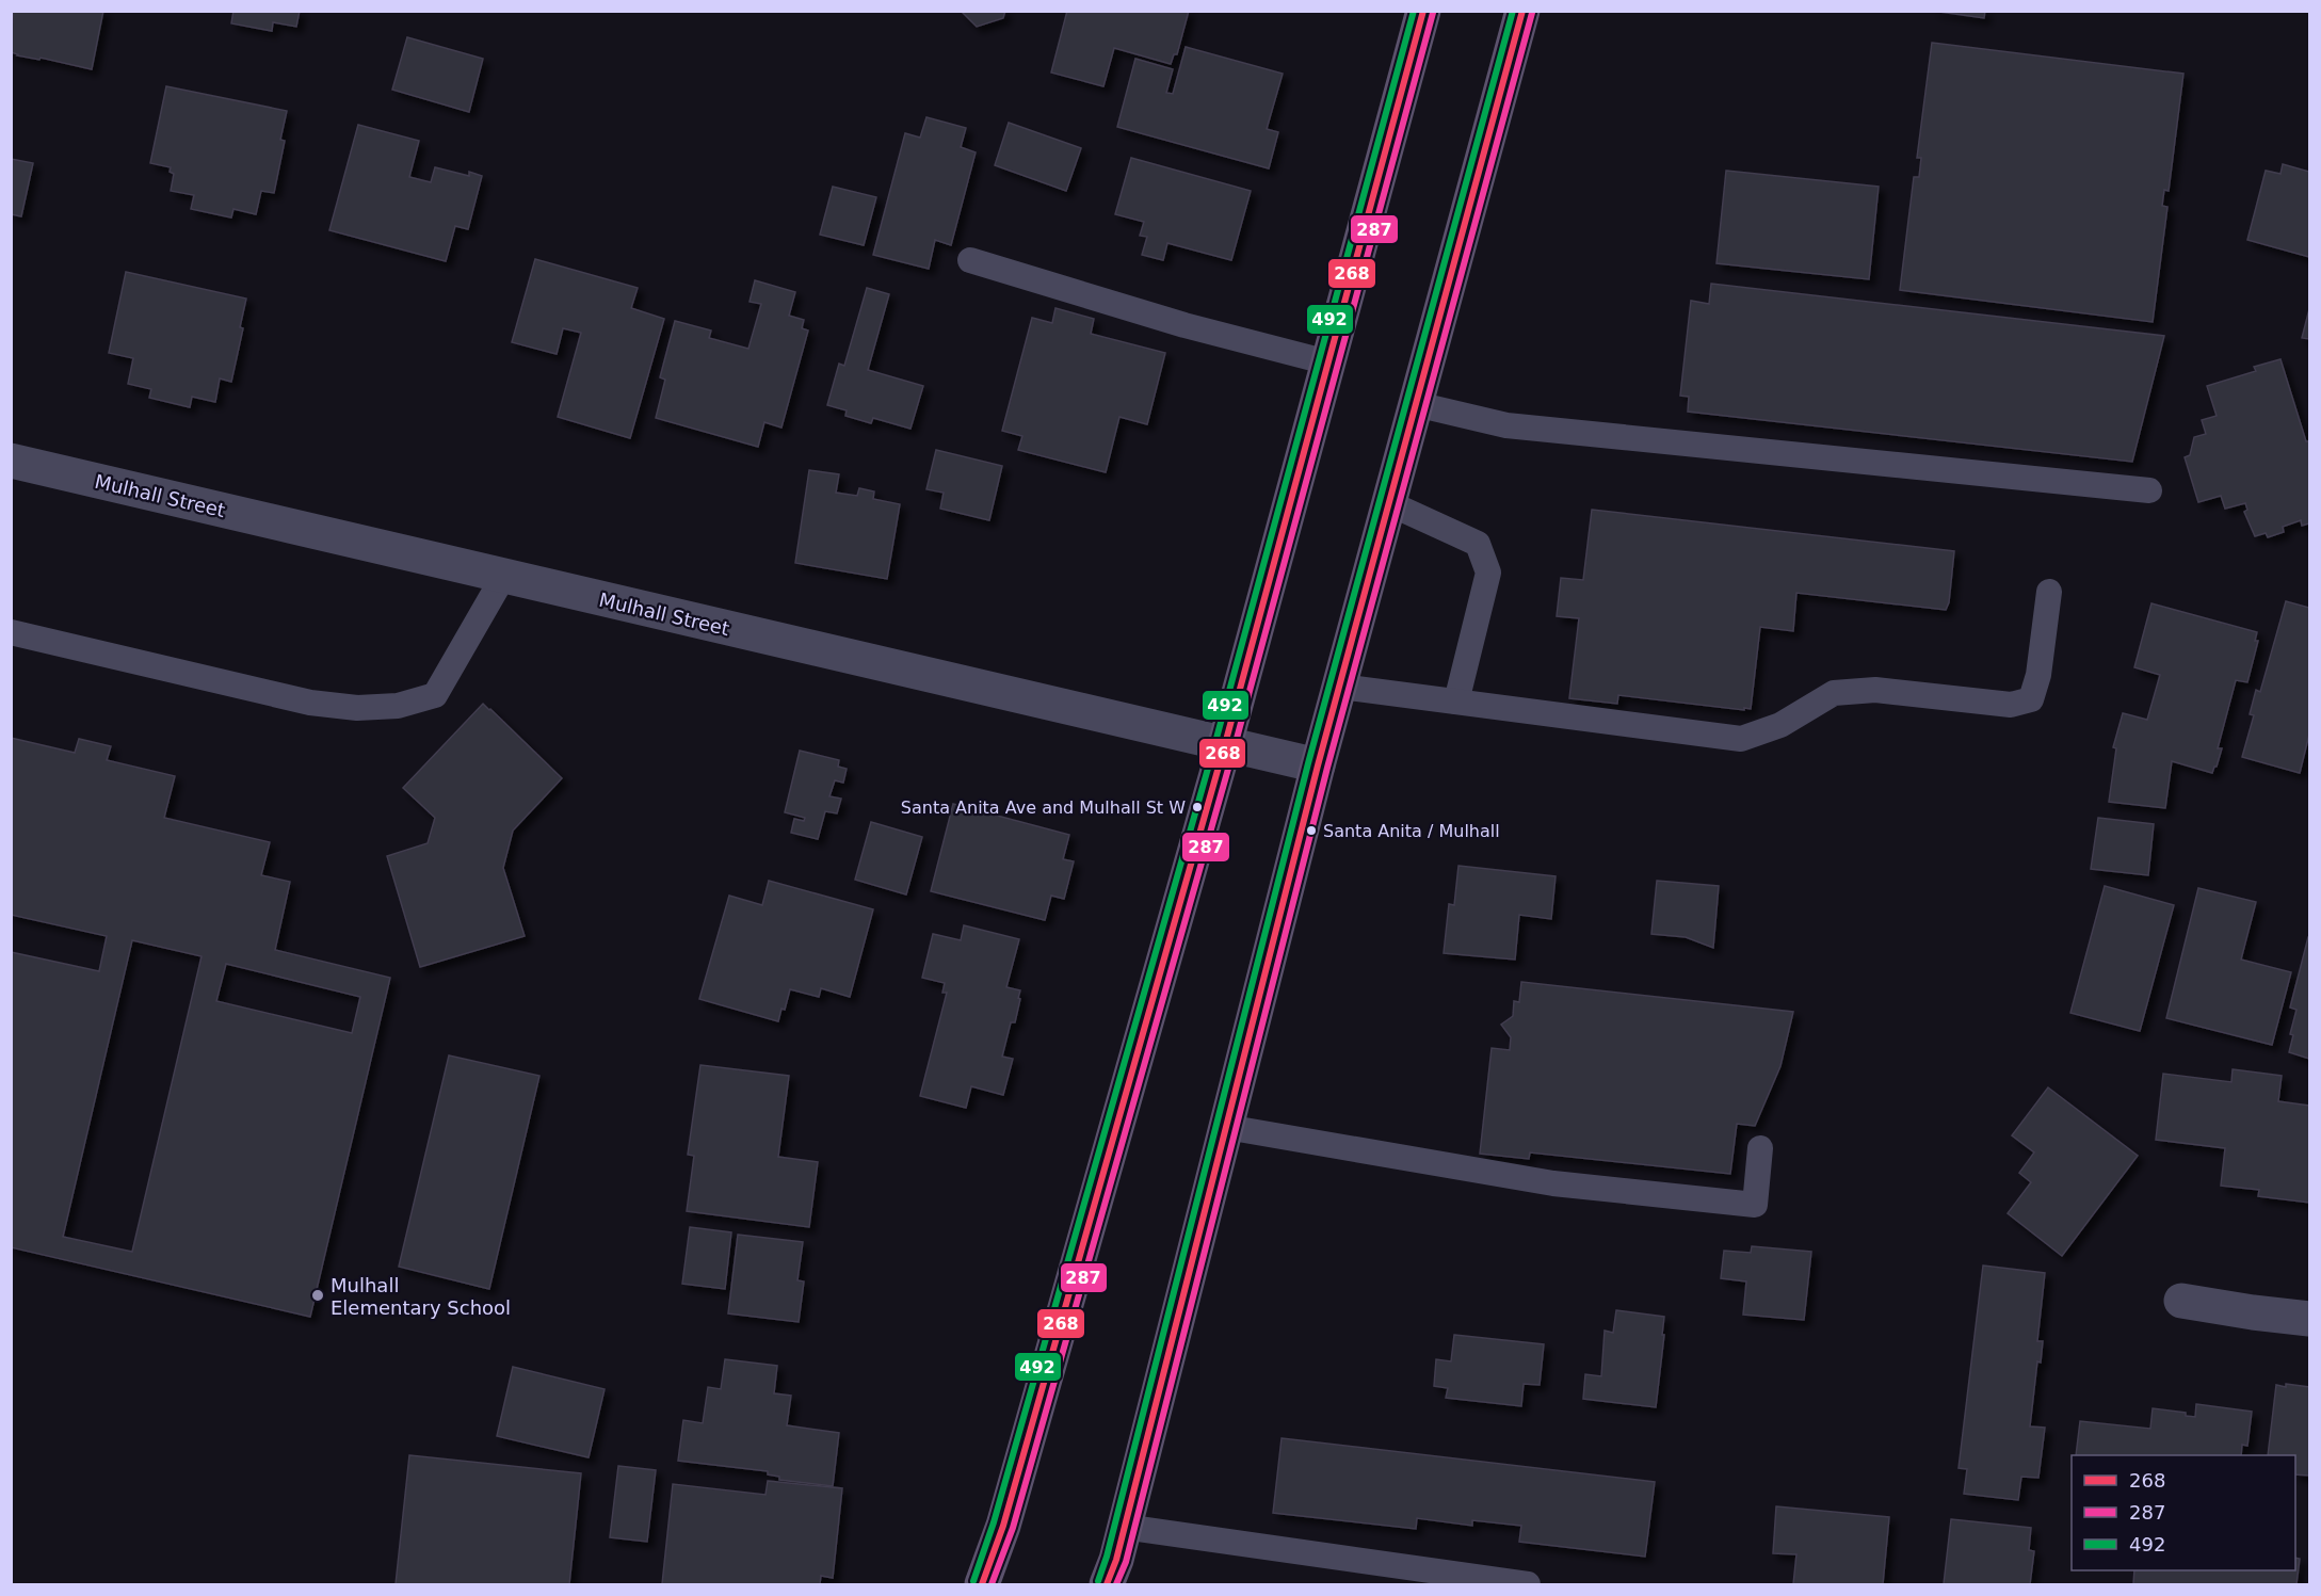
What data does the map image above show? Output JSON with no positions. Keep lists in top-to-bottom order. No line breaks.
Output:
{"streets":{"street":["Mulhall Street"]},"places":["Santa Anita Ave and Mulhall St W","Santa Anita / Mulhall","Mulhall Elementary School"],"lines":["transit line 268","transit line 492","transit line 287"],"legend":["268","287","492"]}
